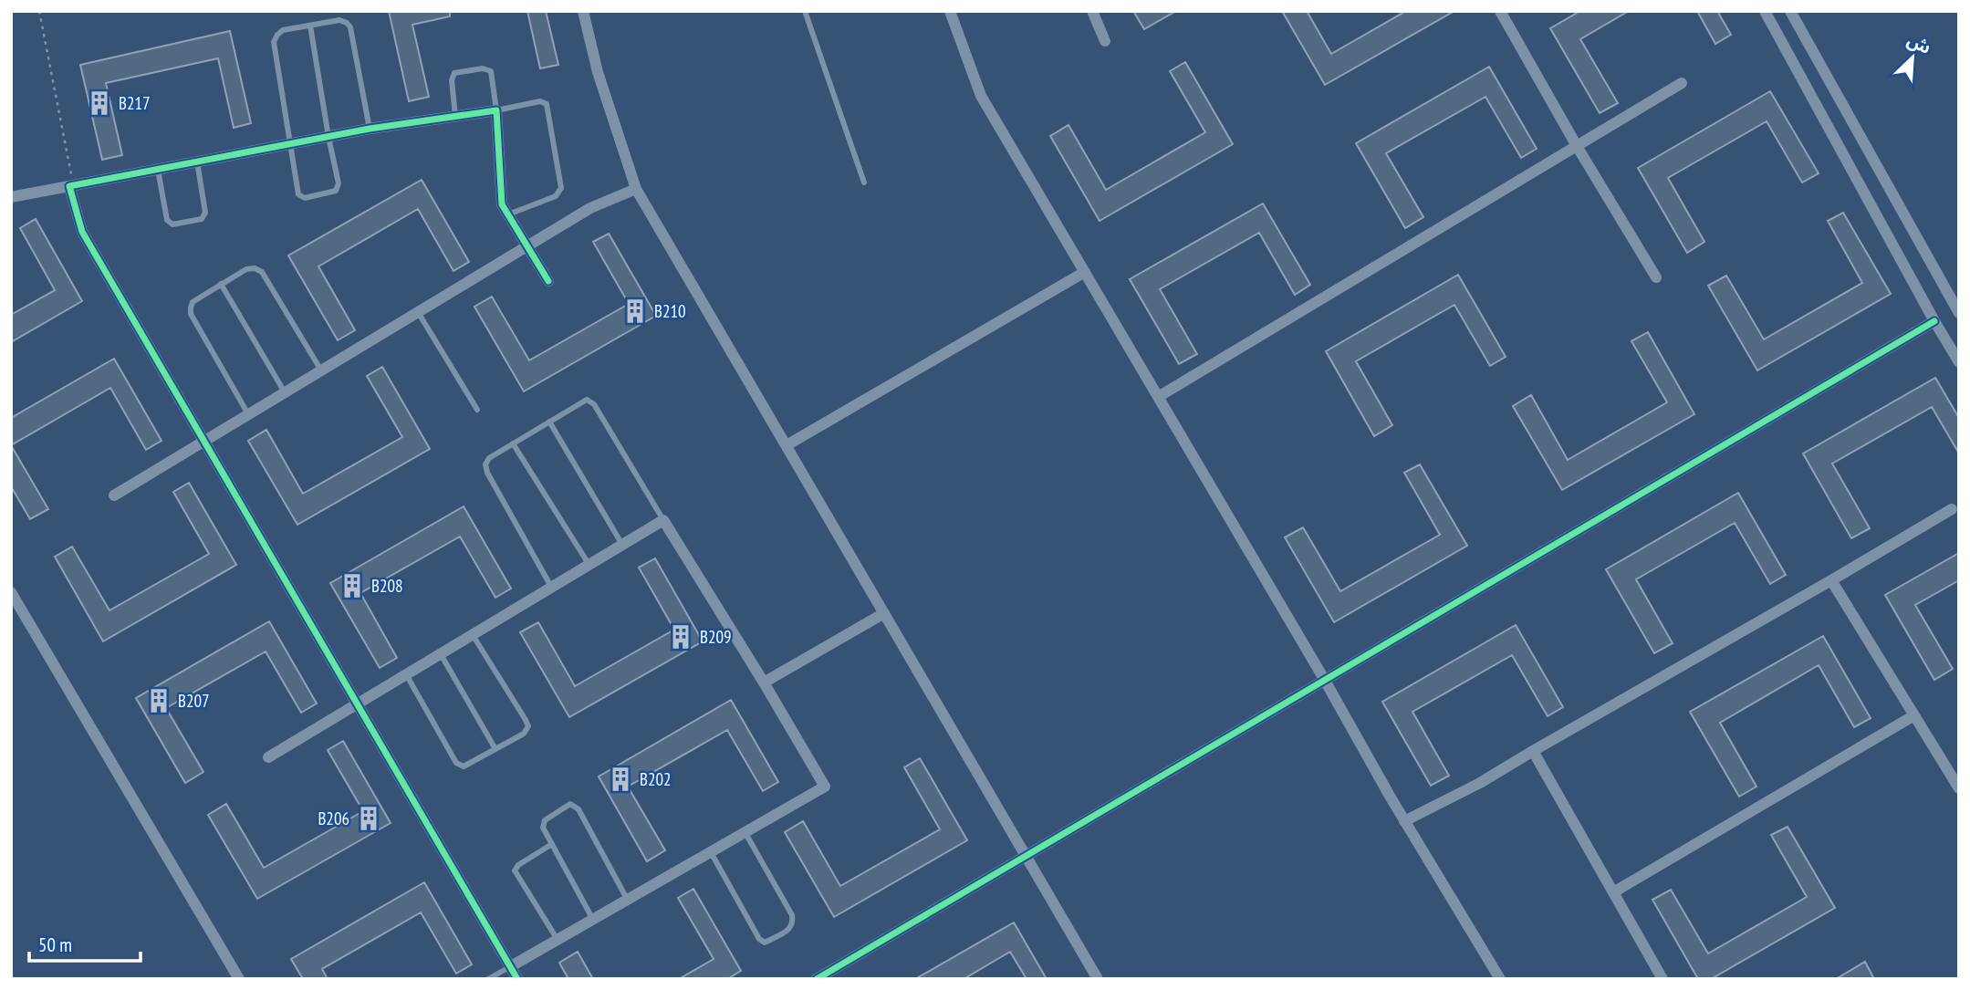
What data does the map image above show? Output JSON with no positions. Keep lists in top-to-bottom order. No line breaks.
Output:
{"places":{"building":["B217","B210","B208","B209","B207","B202","B206"]},"scale_bar":"50 m","north":"top right"}
